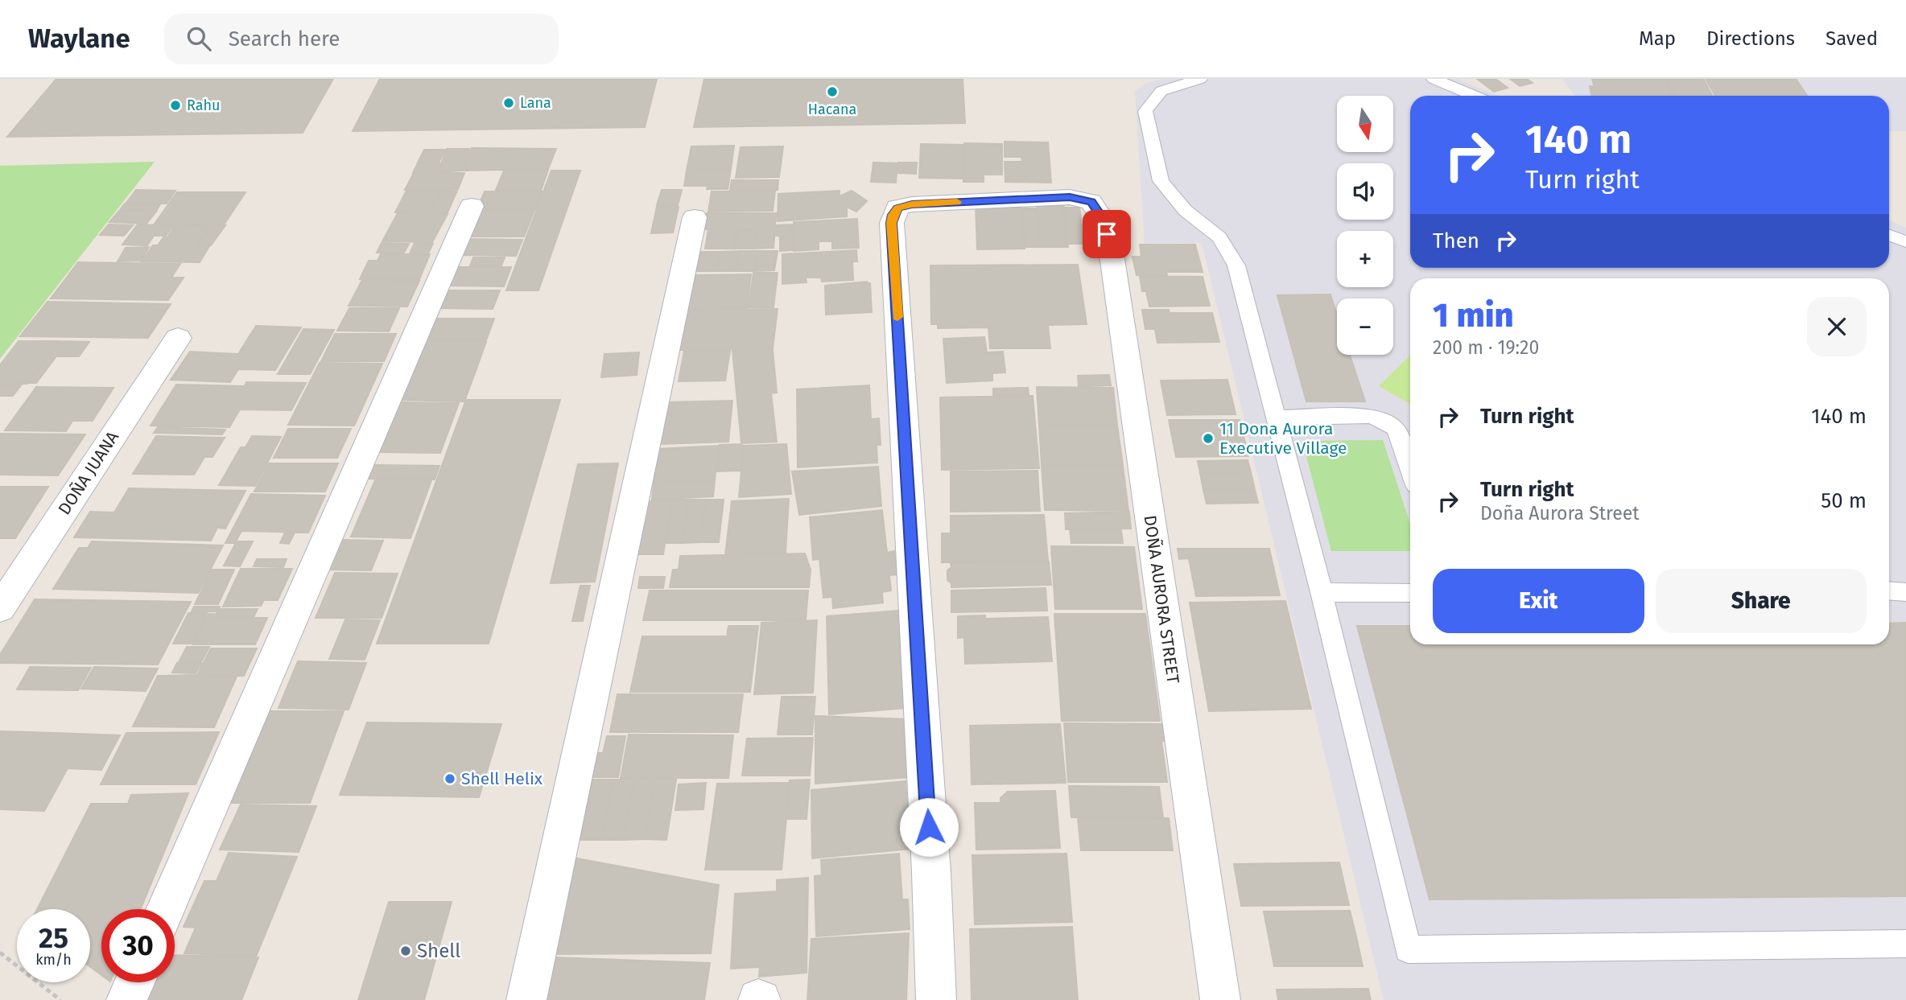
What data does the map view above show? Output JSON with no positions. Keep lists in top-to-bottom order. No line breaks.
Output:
{"streets":{"street":["DOÑA JUANA","DOÑA AURORA STREET"]},"places":["Hacana","Lana","Rahu","11 Dona Aurora Executive Village","Shell Helix","Shell"],"north":"bottom","page":{"header":"Waylane","search":"Search here","nav":["Map","Directions","Saved"],"map_buttons":["+","−"],"turn":["140 m","Turn right"],"then":"Then","heading":["1 min","200 m · 19:20"],"list":[{"name":"Turn right","value":"140 m"},{"name":"Turn right","note":"Doña Aurora Street","value":"50 m"}],"buttons":["Exit","Share"],"speed":"25 km/h","limit":"30"}}
